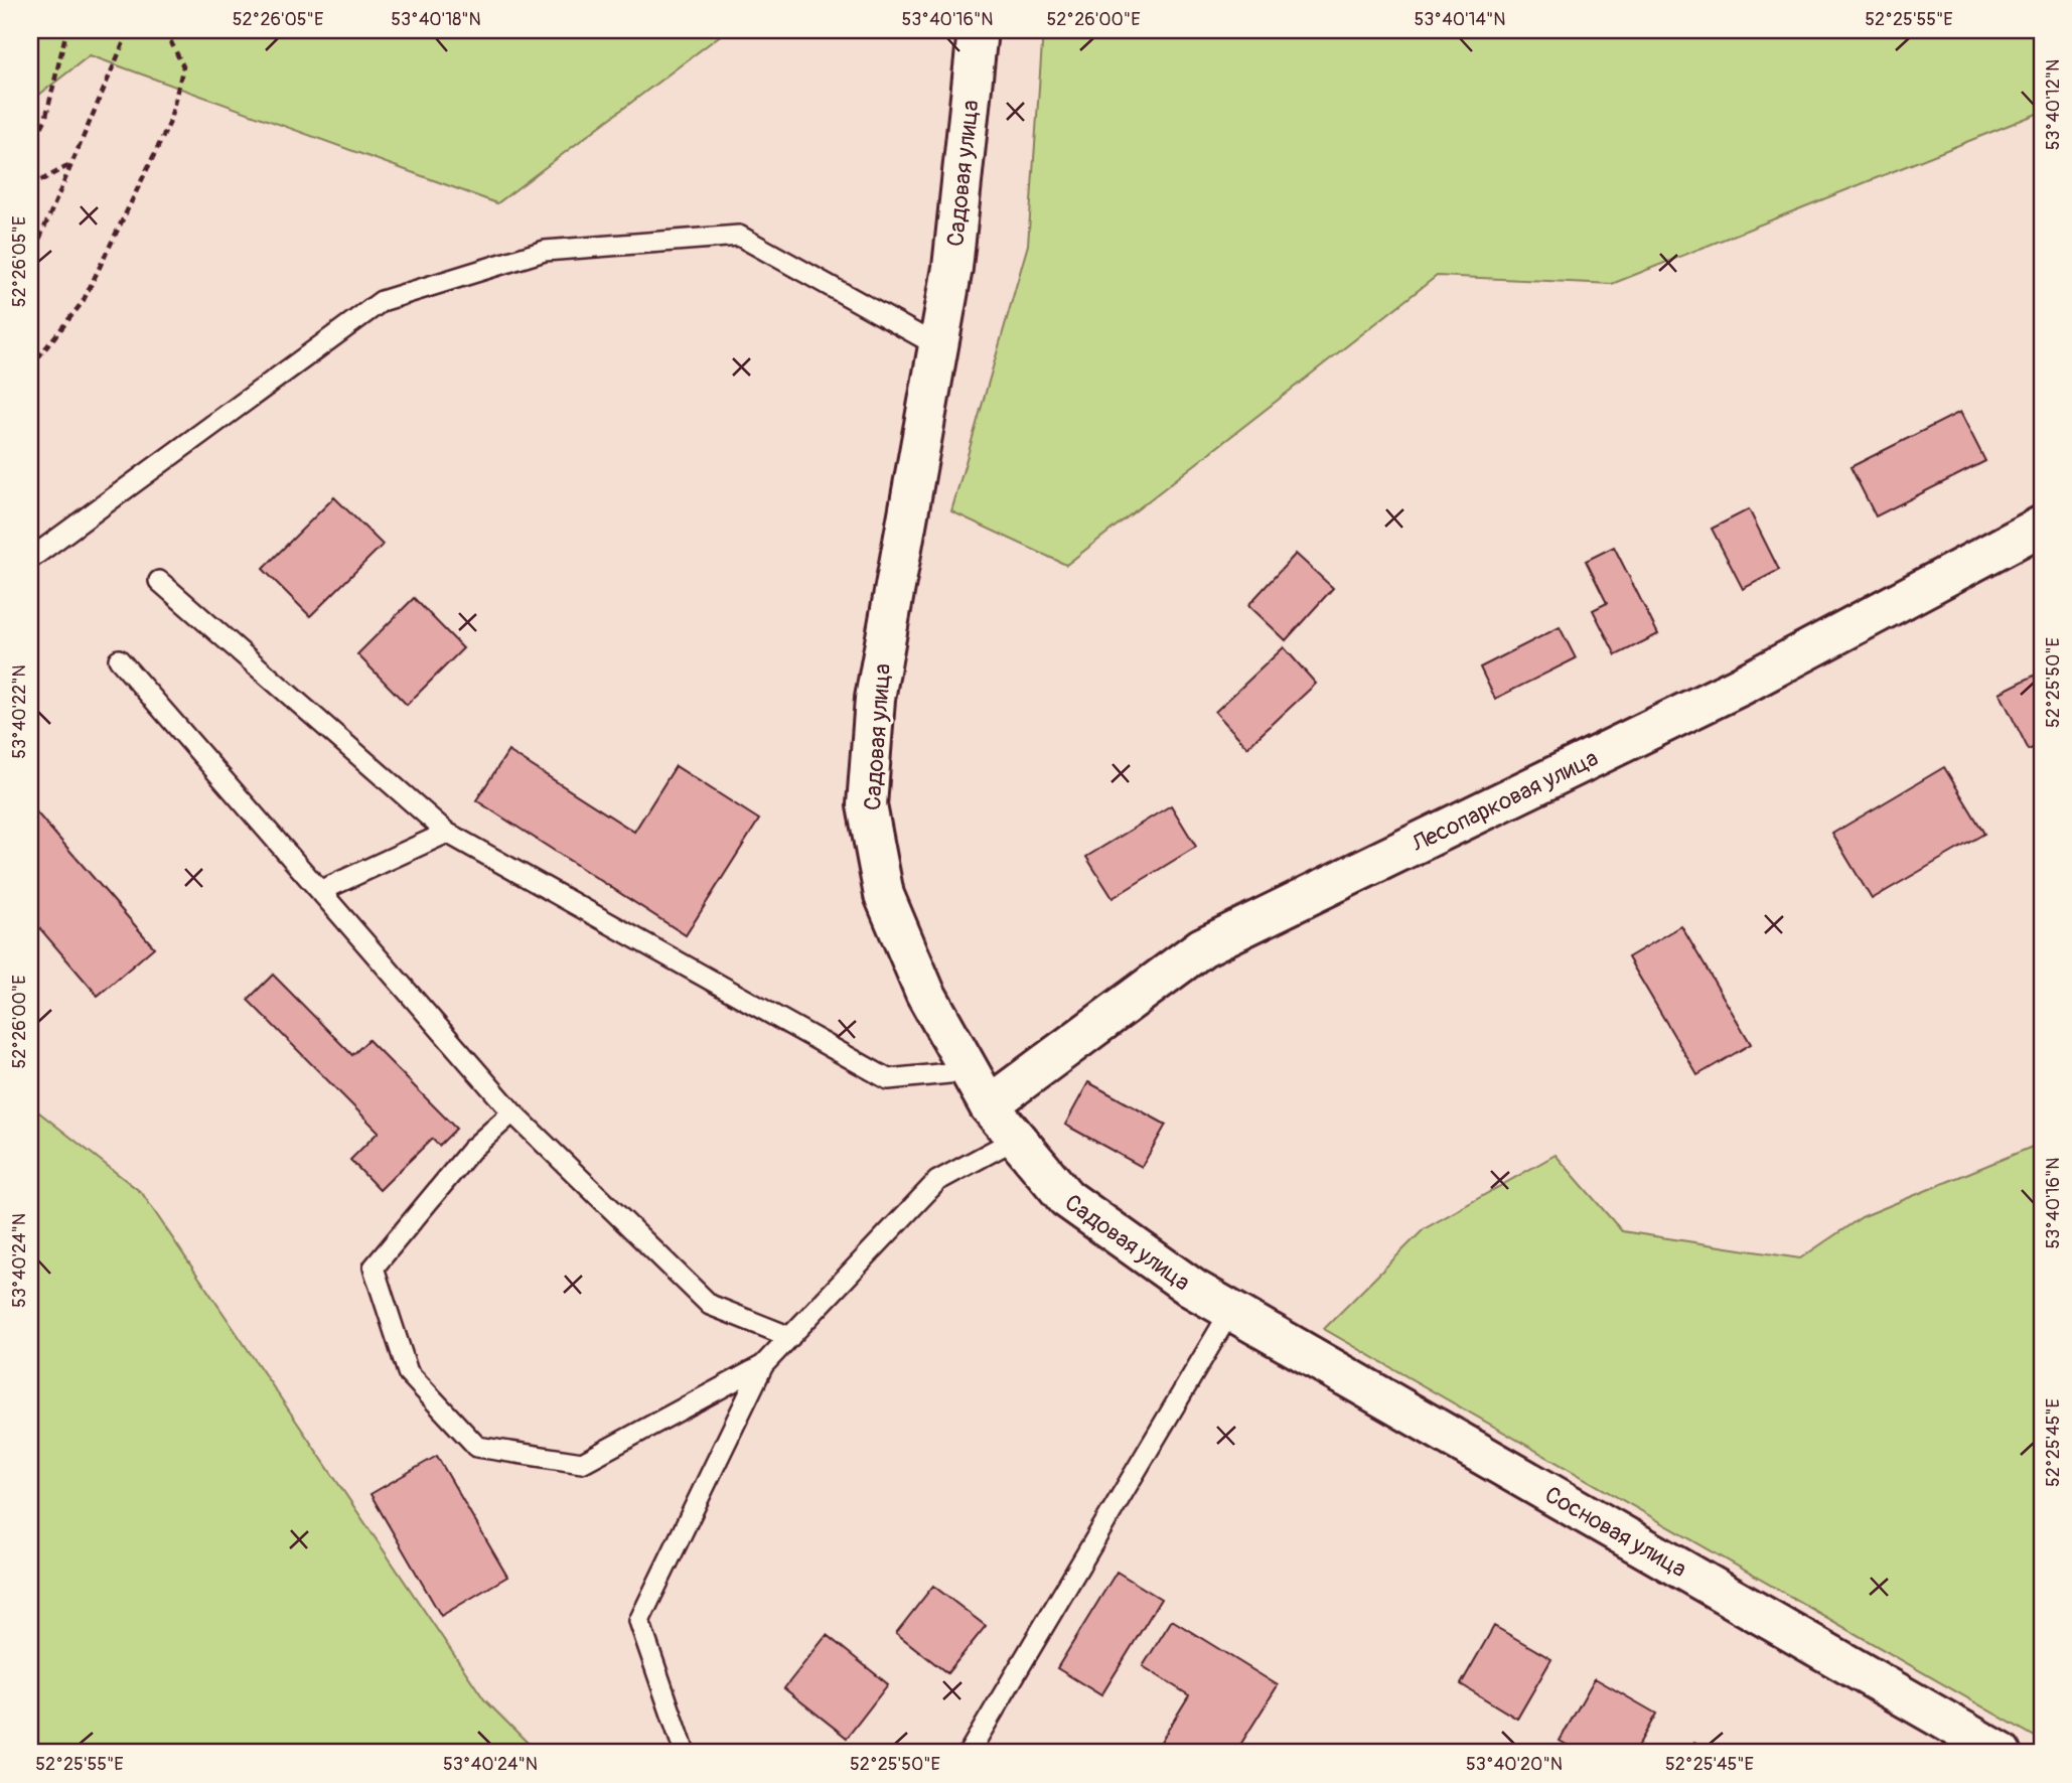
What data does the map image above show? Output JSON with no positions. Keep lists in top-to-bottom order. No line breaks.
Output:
{"streets":{"street":["Садовая улица","Лесопарковая улица","Сосновая улица"]},"crossings":[["Садовая улица","Лесопарковая улица"],["Садовая улица","Сосновая улица"]],"coordinates":["52°26'05\"E","53°40'18\"N","53°40'16\"N","52°26'00\"E","53°40'14\"N","52°25'55\"E","53°40'12\"N","52°25'50\"E","53°40'22\"N","53°40'24\"N","52°25'45\"E","53°40'20\"N"]}
